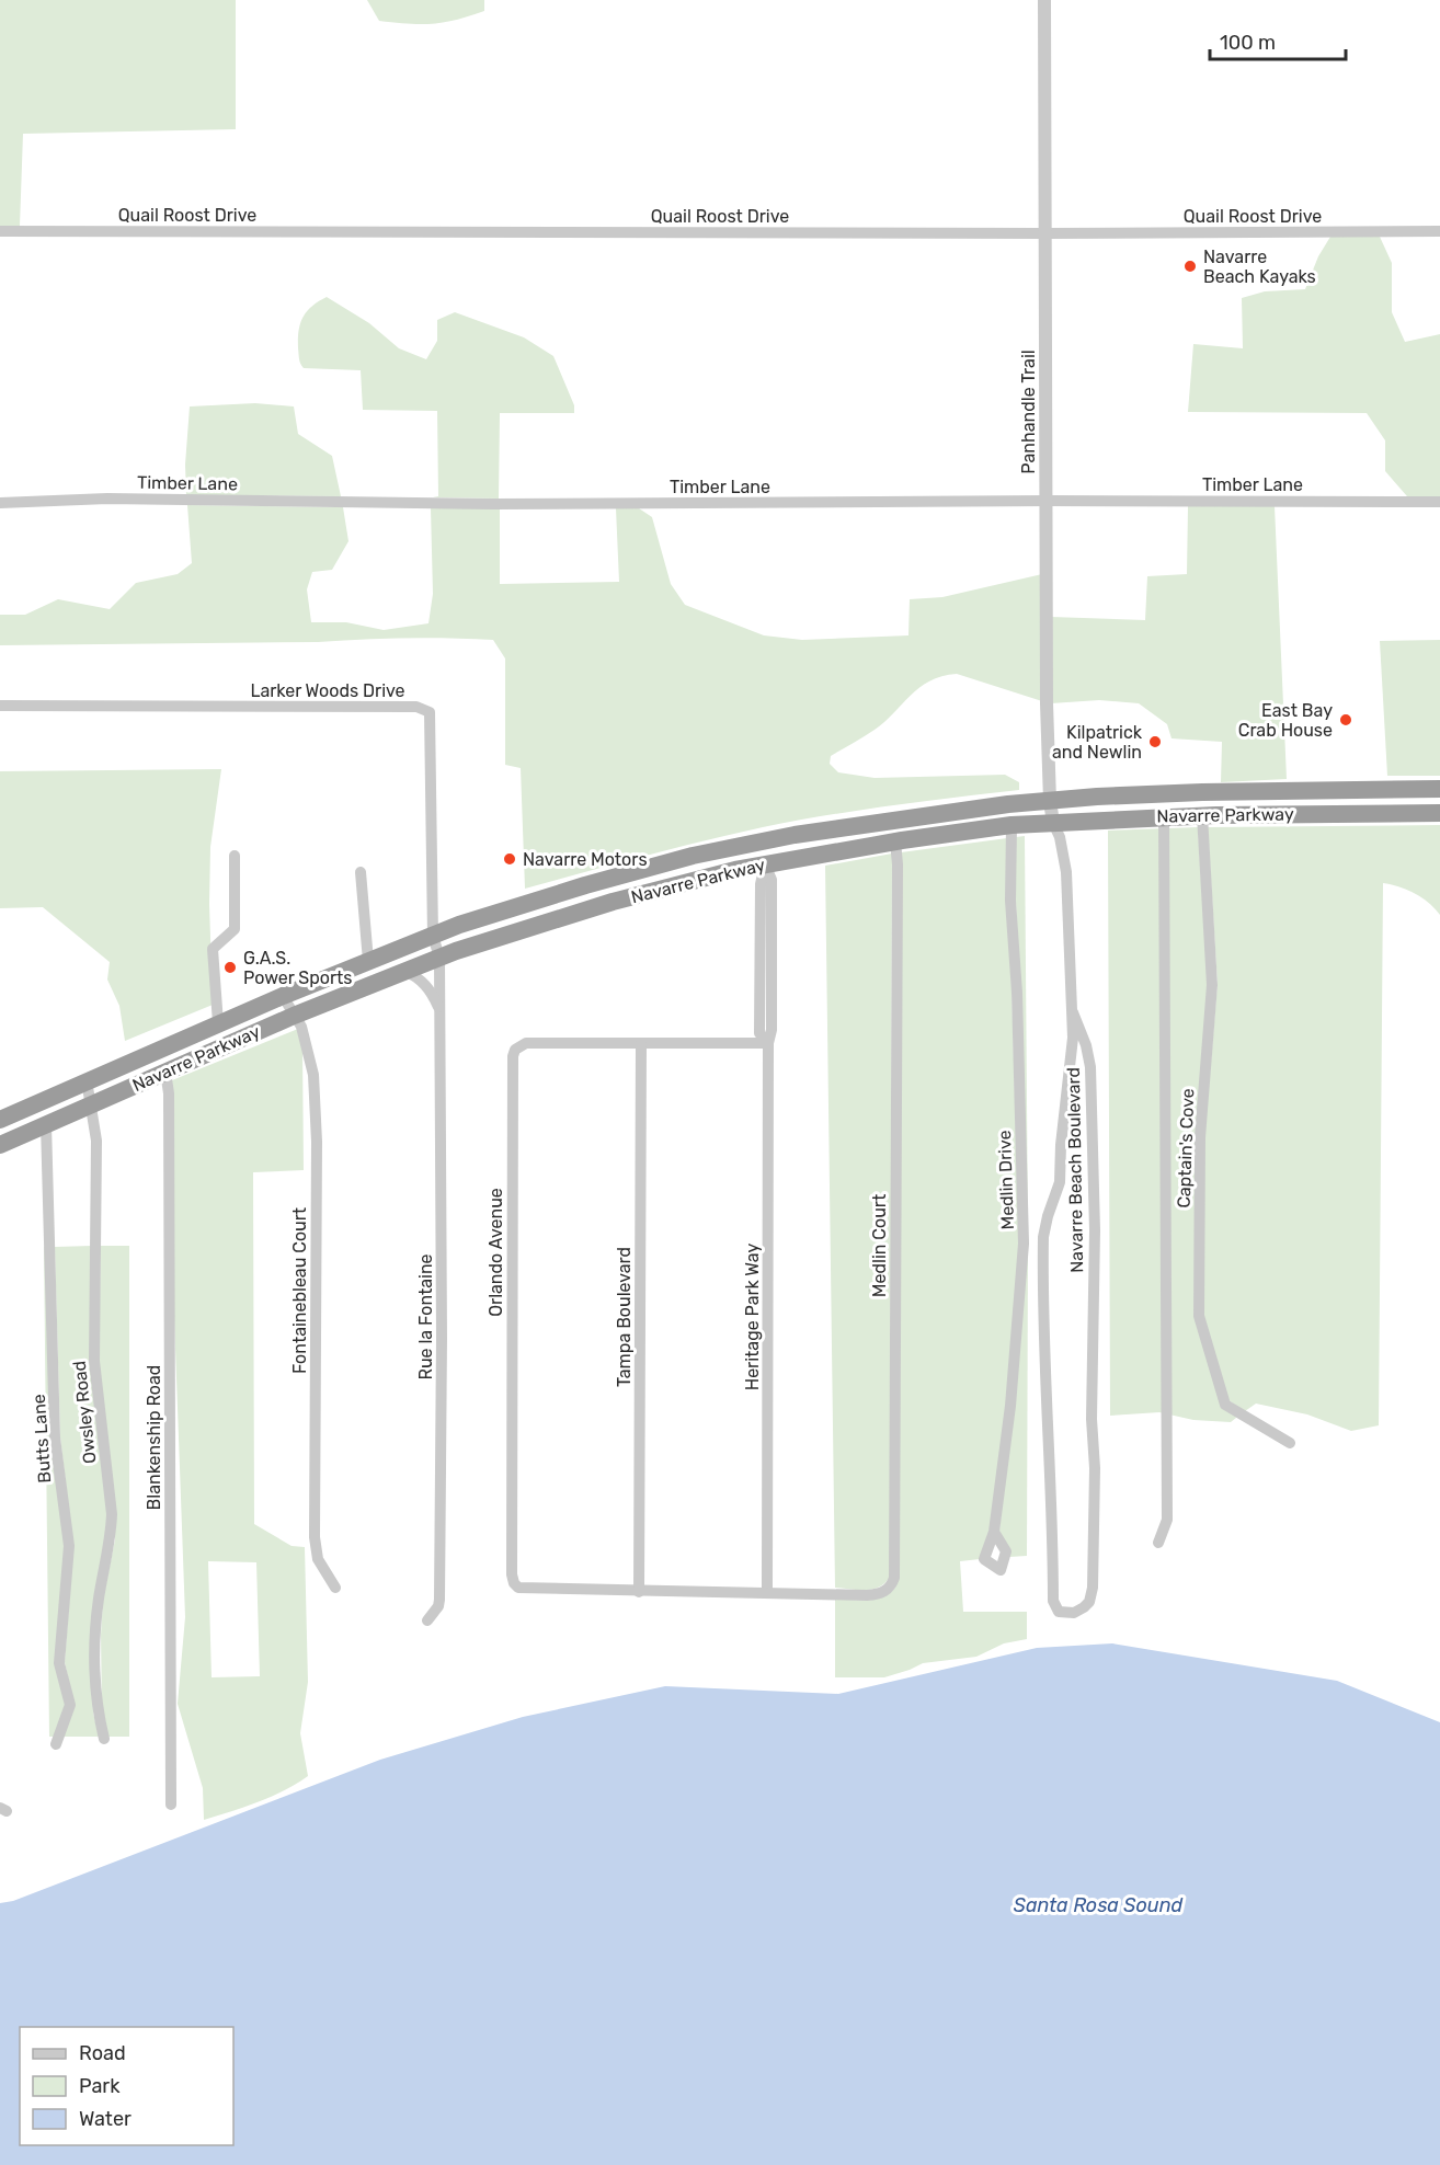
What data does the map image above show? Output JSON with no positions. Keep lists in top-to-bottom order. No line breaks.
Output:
{"streets":{"highway":["Navarre Parkway"],"street":["Quail Roost Drive","Panhandle Trail","Timber Lane","Larker Woods Drive","Captain's Cove","Navarre Beach Boulevard","Medlin Drive","Medlin Court","Orlando Avenue","Fontainebleau Court","Rue la Fontaine","Tampa Boulevard","Heritage Park Way","Owsley Road","Blankenship Road","Butts Lane"]},"crossings":[["Quail Roost Drive","Panhandle Trail"],["Panhandle Trail","Timber Lane"],["Panhandle Trail","Navarre Parkway"],["Larker Woods Drive","Navarre Parkway"],["Larker Woods Drive","Rue la Fontaine"],["Navarre Parkway","Captain's Cove"],["Navarre Parkway","Medlin Drive"],["Navarre Parkway","Medlin Court"],["Navarre Parkway","Fontainebleau Court"],["Navarre Parkway","Rue la Fontaine"],["Navarre Parkway","Heritage Park Way"],["Navarre Parkway","Owsley Road"],["Navarre Parkway","Blankenship Road"],["Navarre Parkway","Butts Lane"],["Medlin Court","Heritage Park Way"],["Orlando Avenue","Tampa Boulevard"],["Orlando Avenue","Heritage Park Way"]],"water":["Santa Rosa Sound"],"places":["Navarre Beach Kayaks","East Bay Crab House","Kilpatrick and Newlin","Navarre Motors","G.A.S. Power Sports"],"legend":["Road","Park","Water"],"scale_bar":"100 m"}
